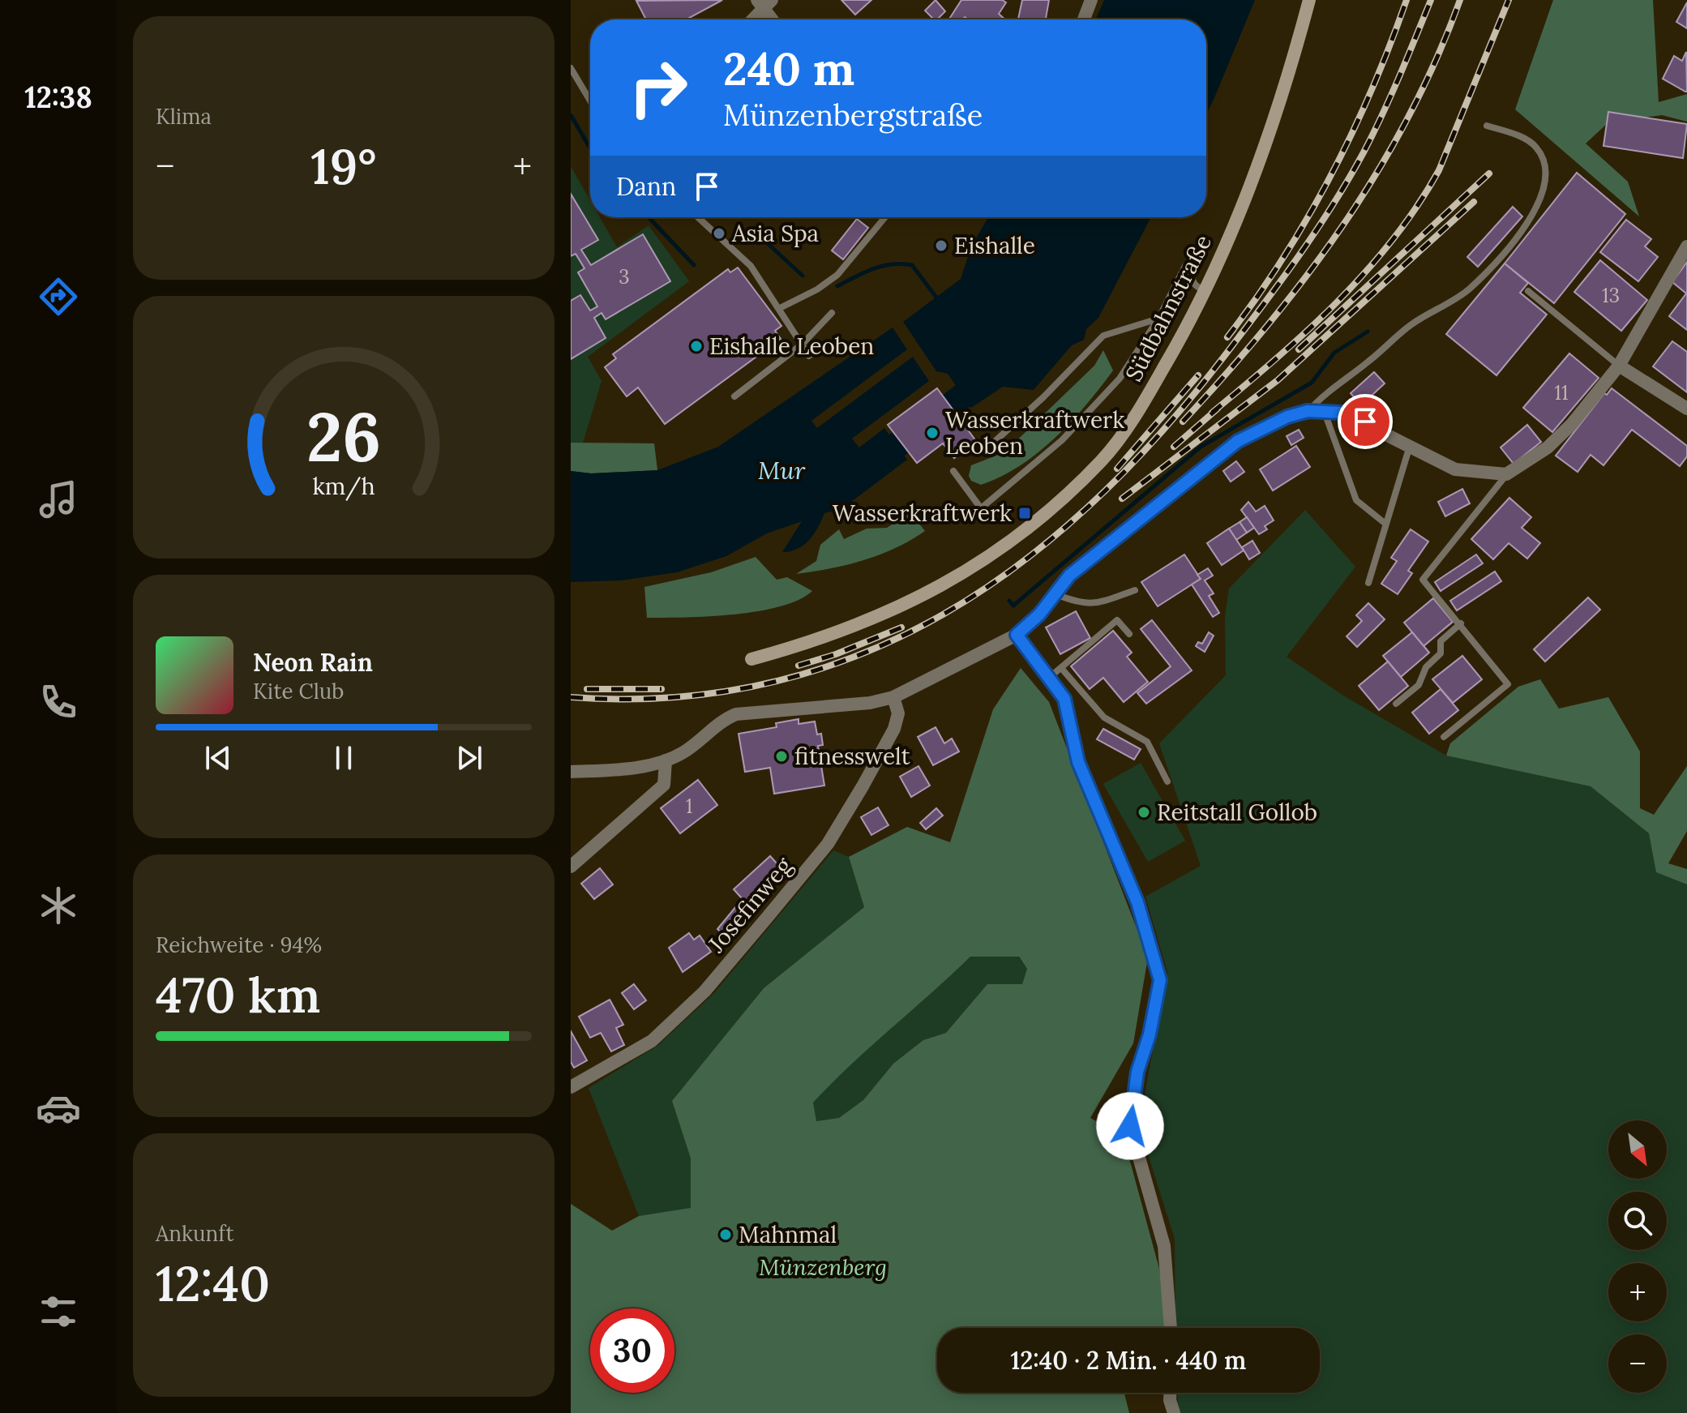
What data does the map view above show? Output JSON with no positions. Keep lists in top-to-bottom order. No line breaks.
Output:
{"streets":{"main road":["Südbahnstraße"],"street":["Josefinweg"]},"water":["Mur"],"parks":["Münzenberg"],"places":{"other":["Asia Spa","Eishalle","Eishalle Leoben","Wasserkraftwerk Leoben","fitnesswelt","Reitstall Gollob","Mahnmal"],"transit":["Wasserkraftwerk"]},"house_numbers":["3","13","11","1"],"north":"bottom right","page":{"tabs":"12:38","tile":["Klima",["Reichweite · 94%","470 km"],["Ankunft","12:40"]],"turn":["240 m","Münzenbergstraße"],"heat":["−","19°","+"],"then":"Dann","song":["Neon Rain","Kite Club"],"map_buttons":["+","−"],"limit":"30","trip":"12:40 · 2 Min. · 440 m","gauge":["26","km/h"]}}
